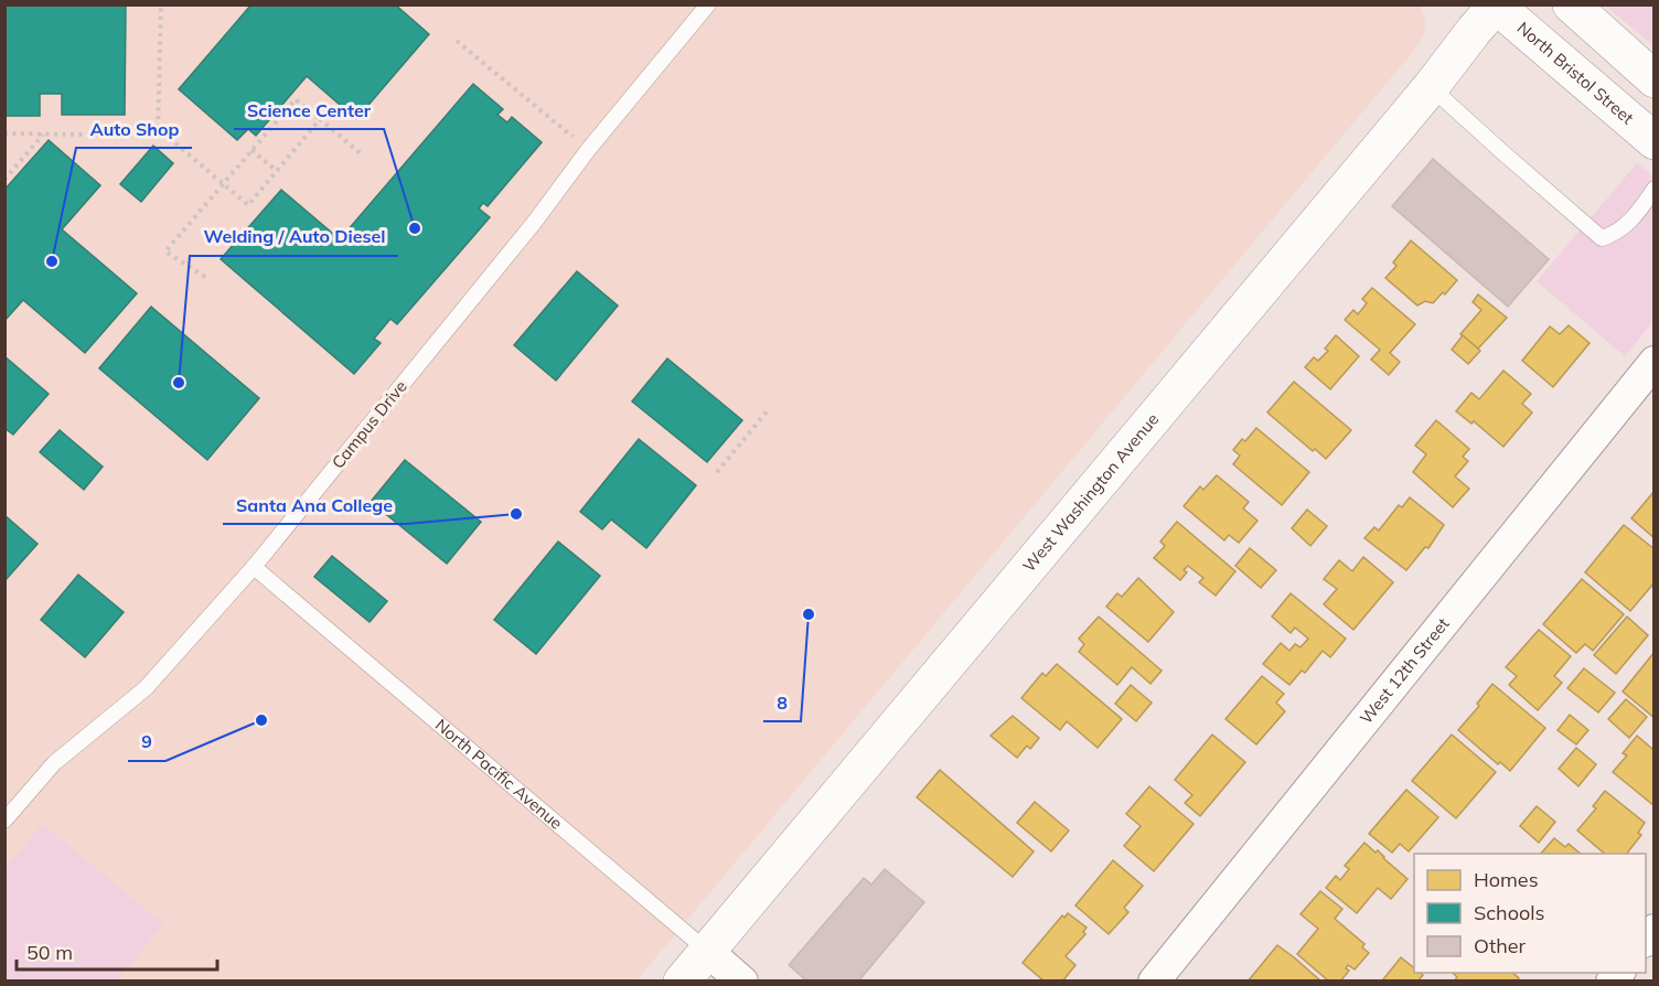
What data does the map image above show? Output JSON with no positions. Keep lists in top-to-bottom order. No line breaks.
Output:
{"streets":{"street":["North Bristol Street","West Washington Avenue","West 12th Street","North Pacific Avenue"],"lane":["Campus Drive"]},"crossings":[["North Bristol Street","West Washington Avenue"],["Campus Drive","North Pacific Avenue"],["West Washington Avenue","North Pacific Avenue"]],"places":["Science Center","Auto Shop","Welding / Auto Diesel","Santa Ana College","8","9"],"legend":["Homes","Schools","Other"],"scale_bar":"50 m"}
